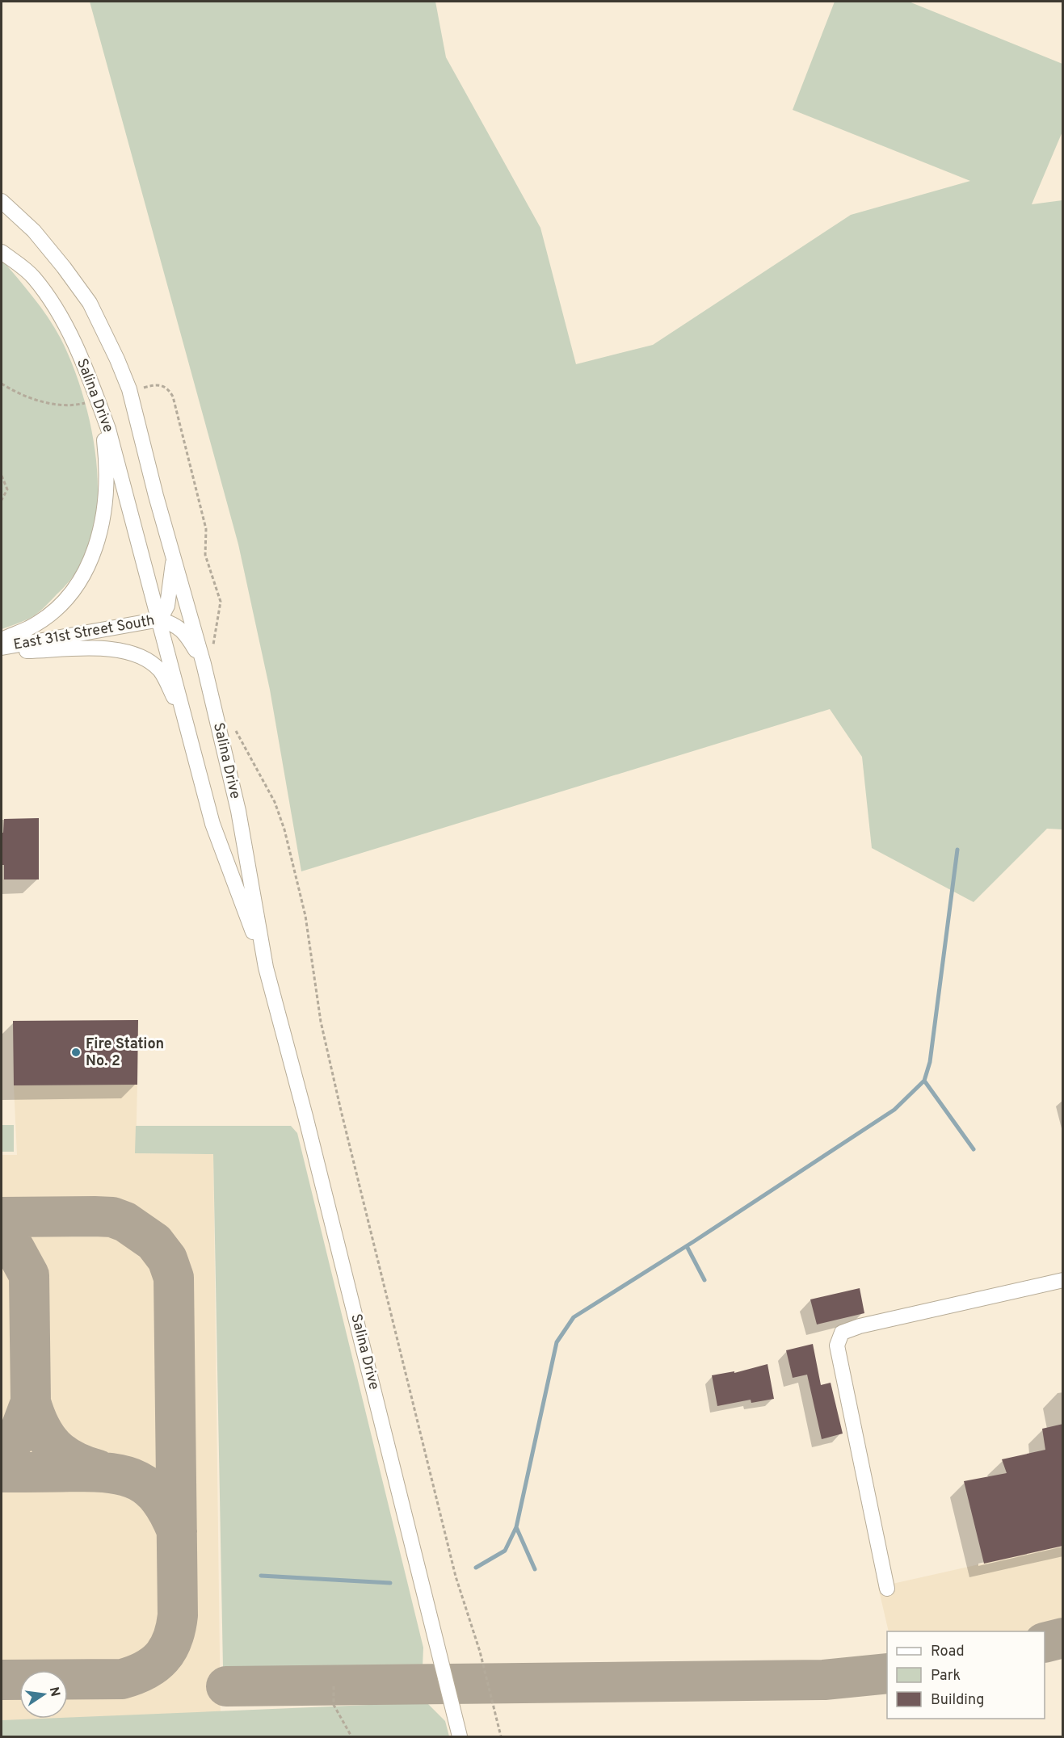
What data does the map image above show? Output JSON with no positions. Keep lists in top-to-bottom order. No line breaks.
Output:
{"streets":{"street":["Salina Drive","East 31st Street South"]},"crossings":[["Salina Drive","East 31st Street South"]],"places":["Fire Station No. 2"],"legend":["Road","Park","Building"],"north":"right"}
